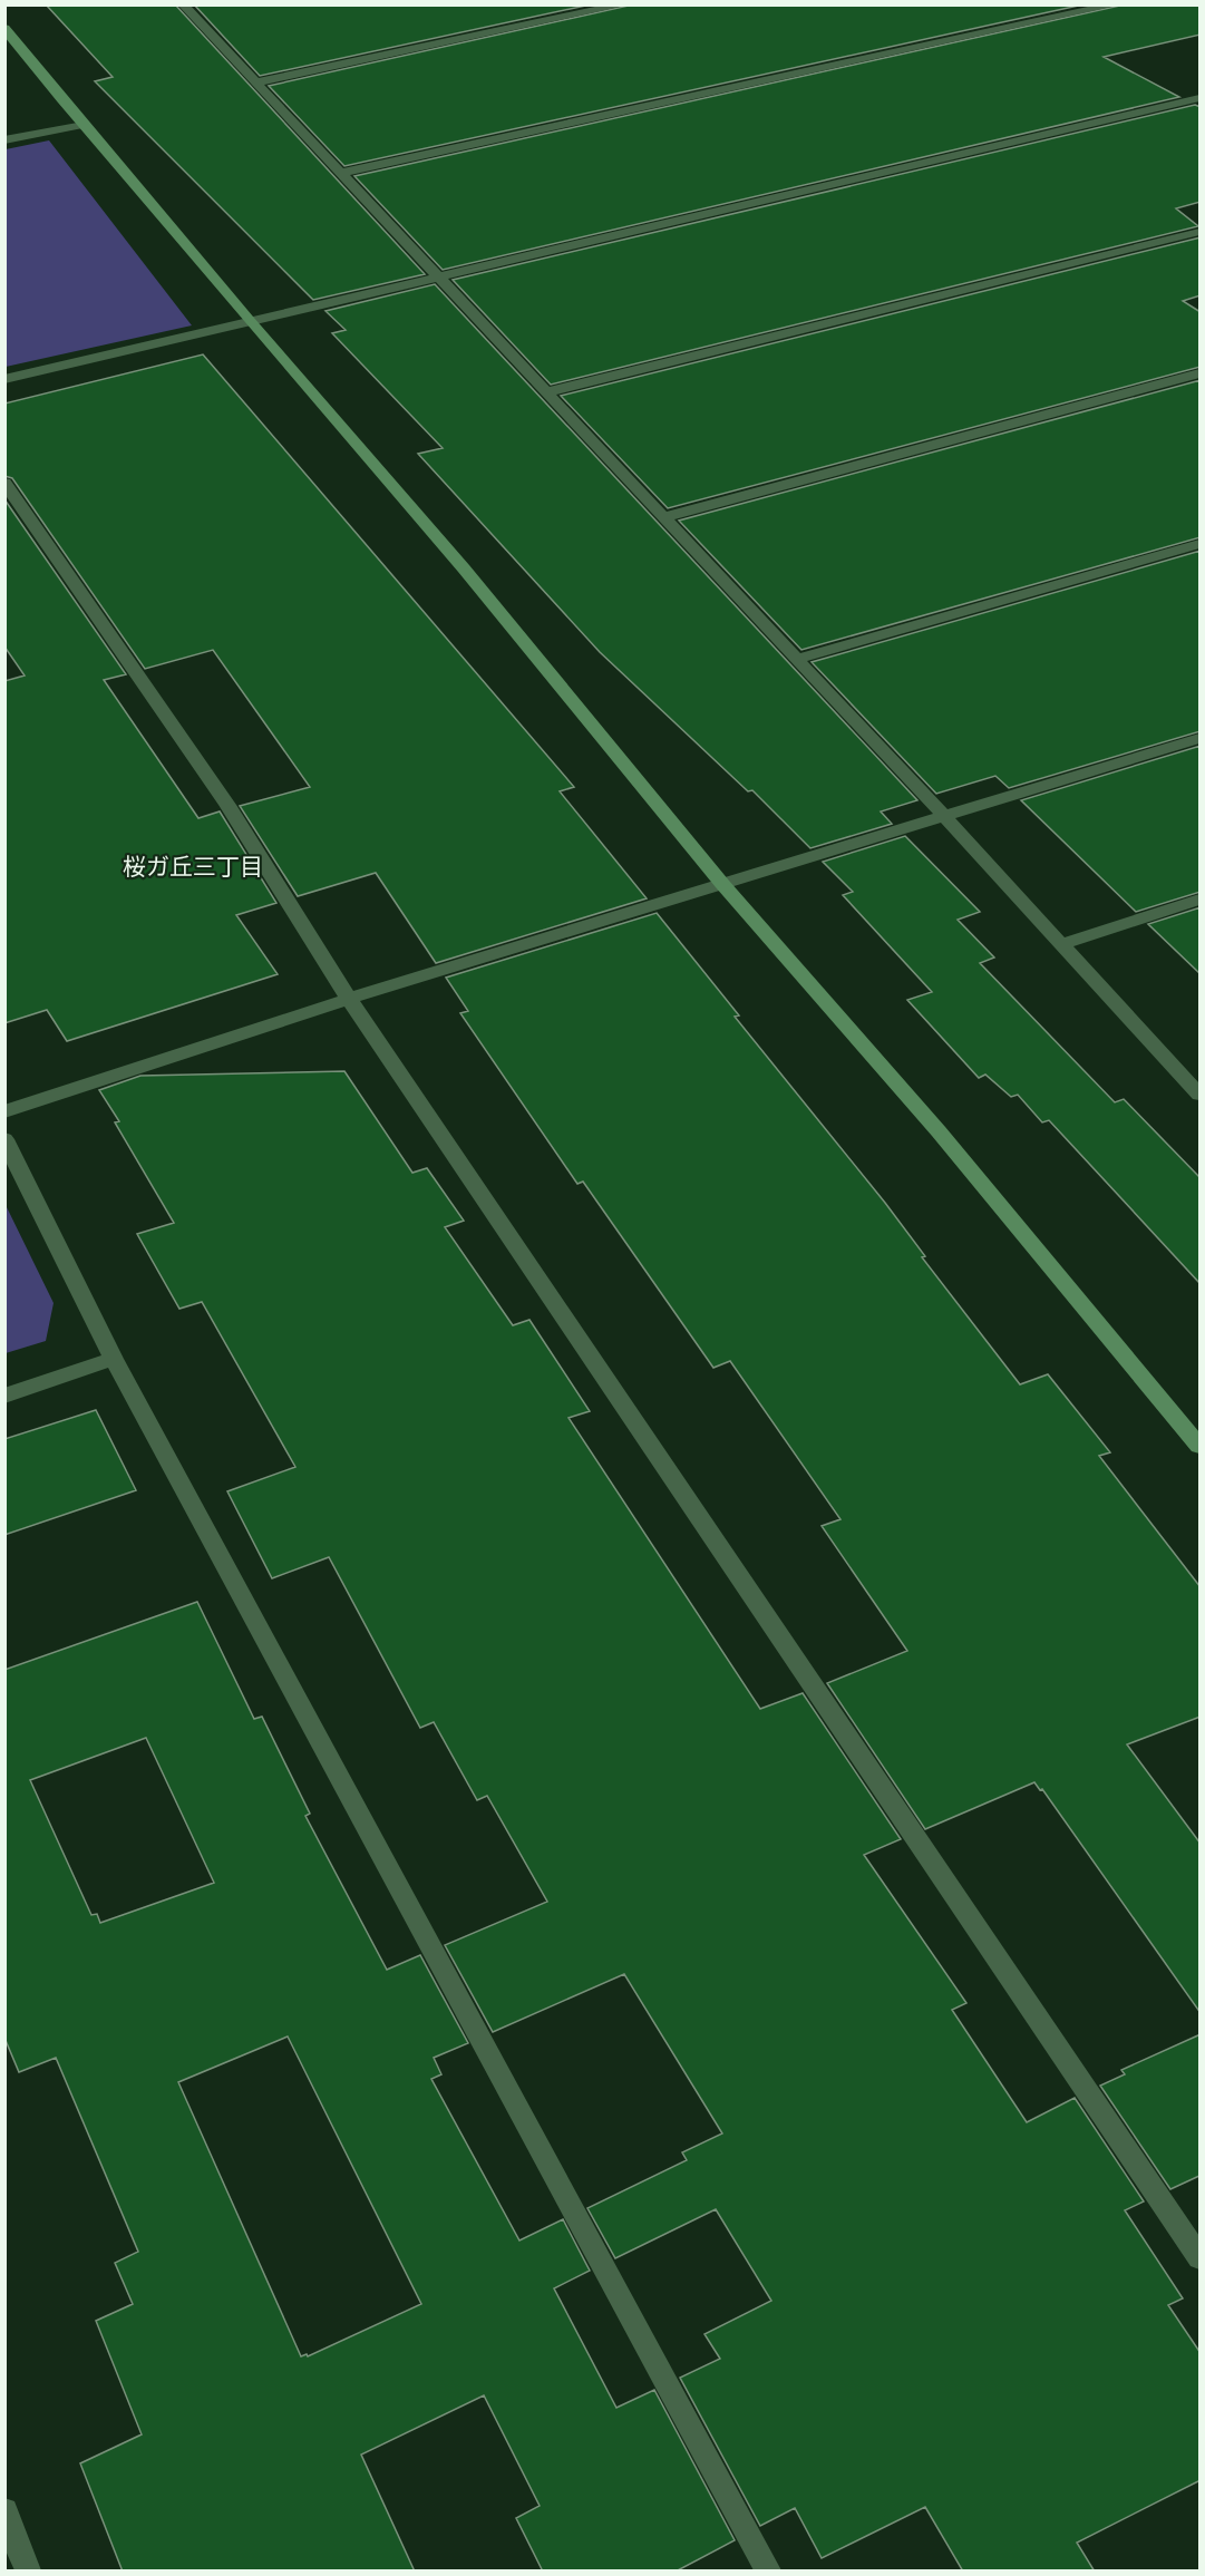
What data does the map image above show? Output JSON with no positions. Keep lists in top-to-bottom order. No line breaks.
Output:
{"districts":["桜ガ丘三丁目"]}
